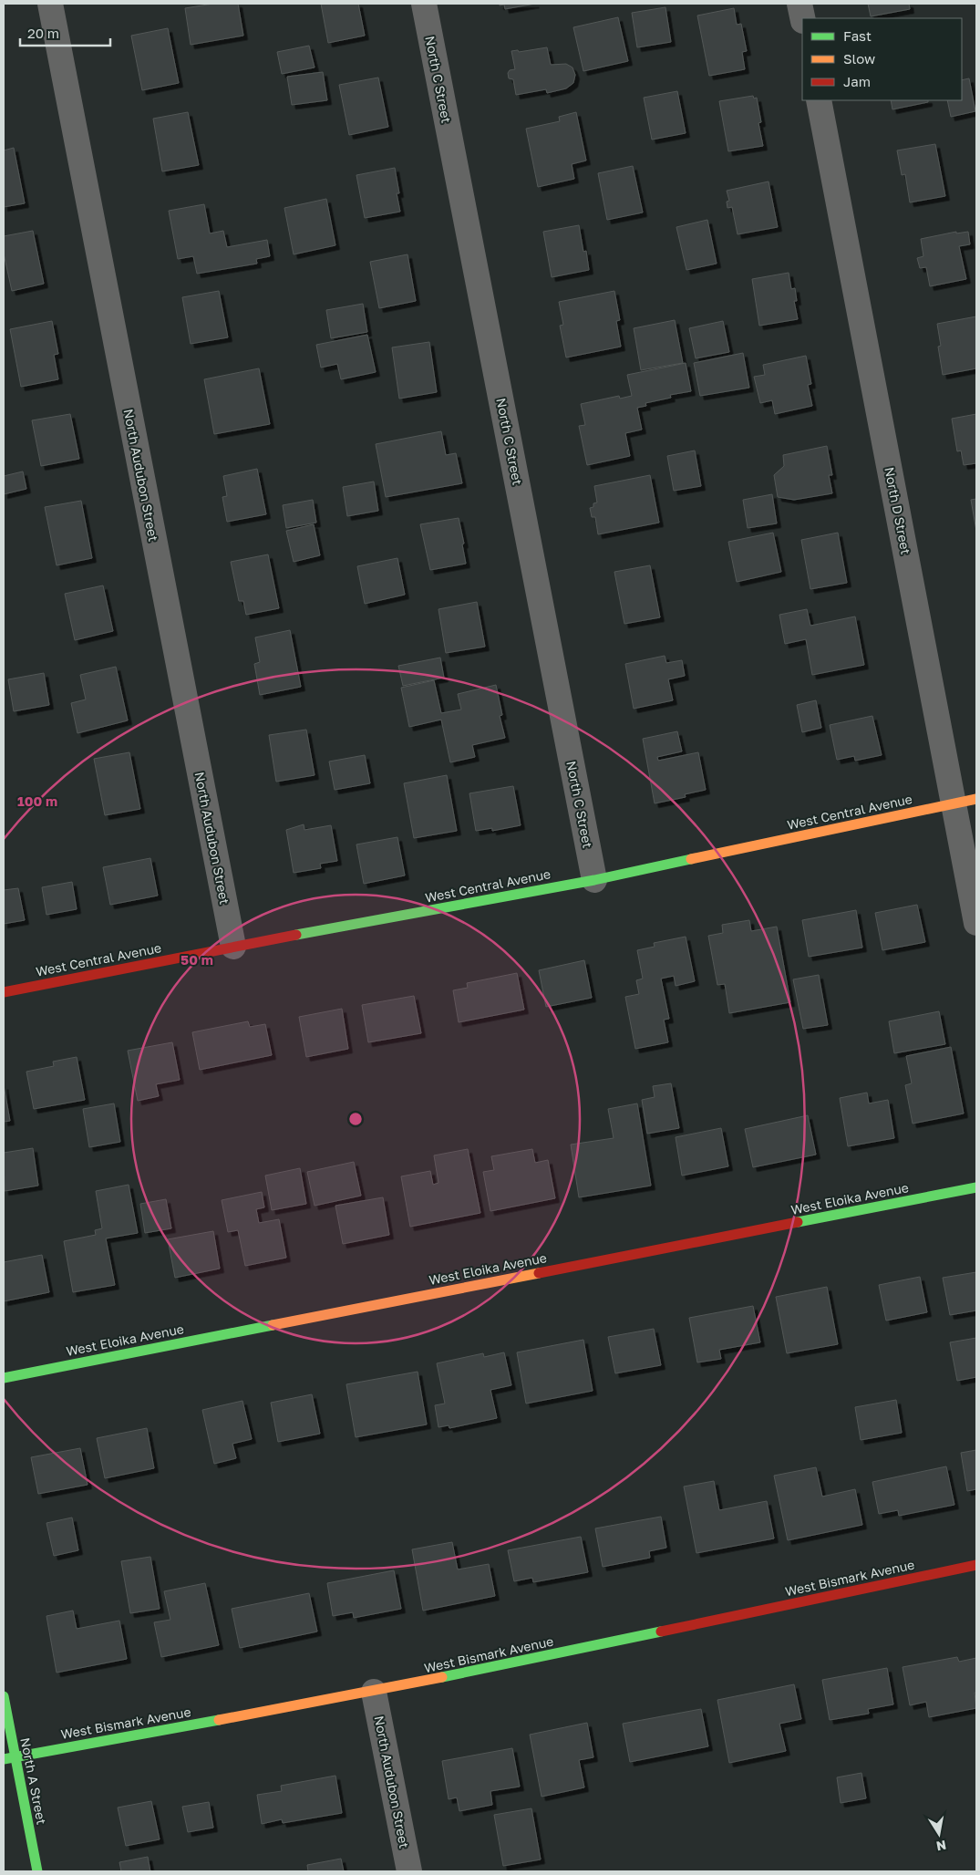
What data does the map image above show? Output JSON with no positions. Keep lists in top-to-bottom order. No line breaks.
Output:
{"streets":{"street":["North C Street","North Audubon Street","North D Street","West Central Avenue","West Eloika Avenue","West Bismark Avenue","North A Street"]},"crossings":[["North C Street","West Central Avenue"],["North Audubon Street","West Central Avenue"],["North Audubon Street","West Bismark Avenue"],["North D Street","West Central Avenue"],["West Bismark Avenue","North A Street"]],"legend":["Fast","Slow","Jam"],"scale_bar":"20 m","north":"bottom","rings":["100 m","50 m"]}
